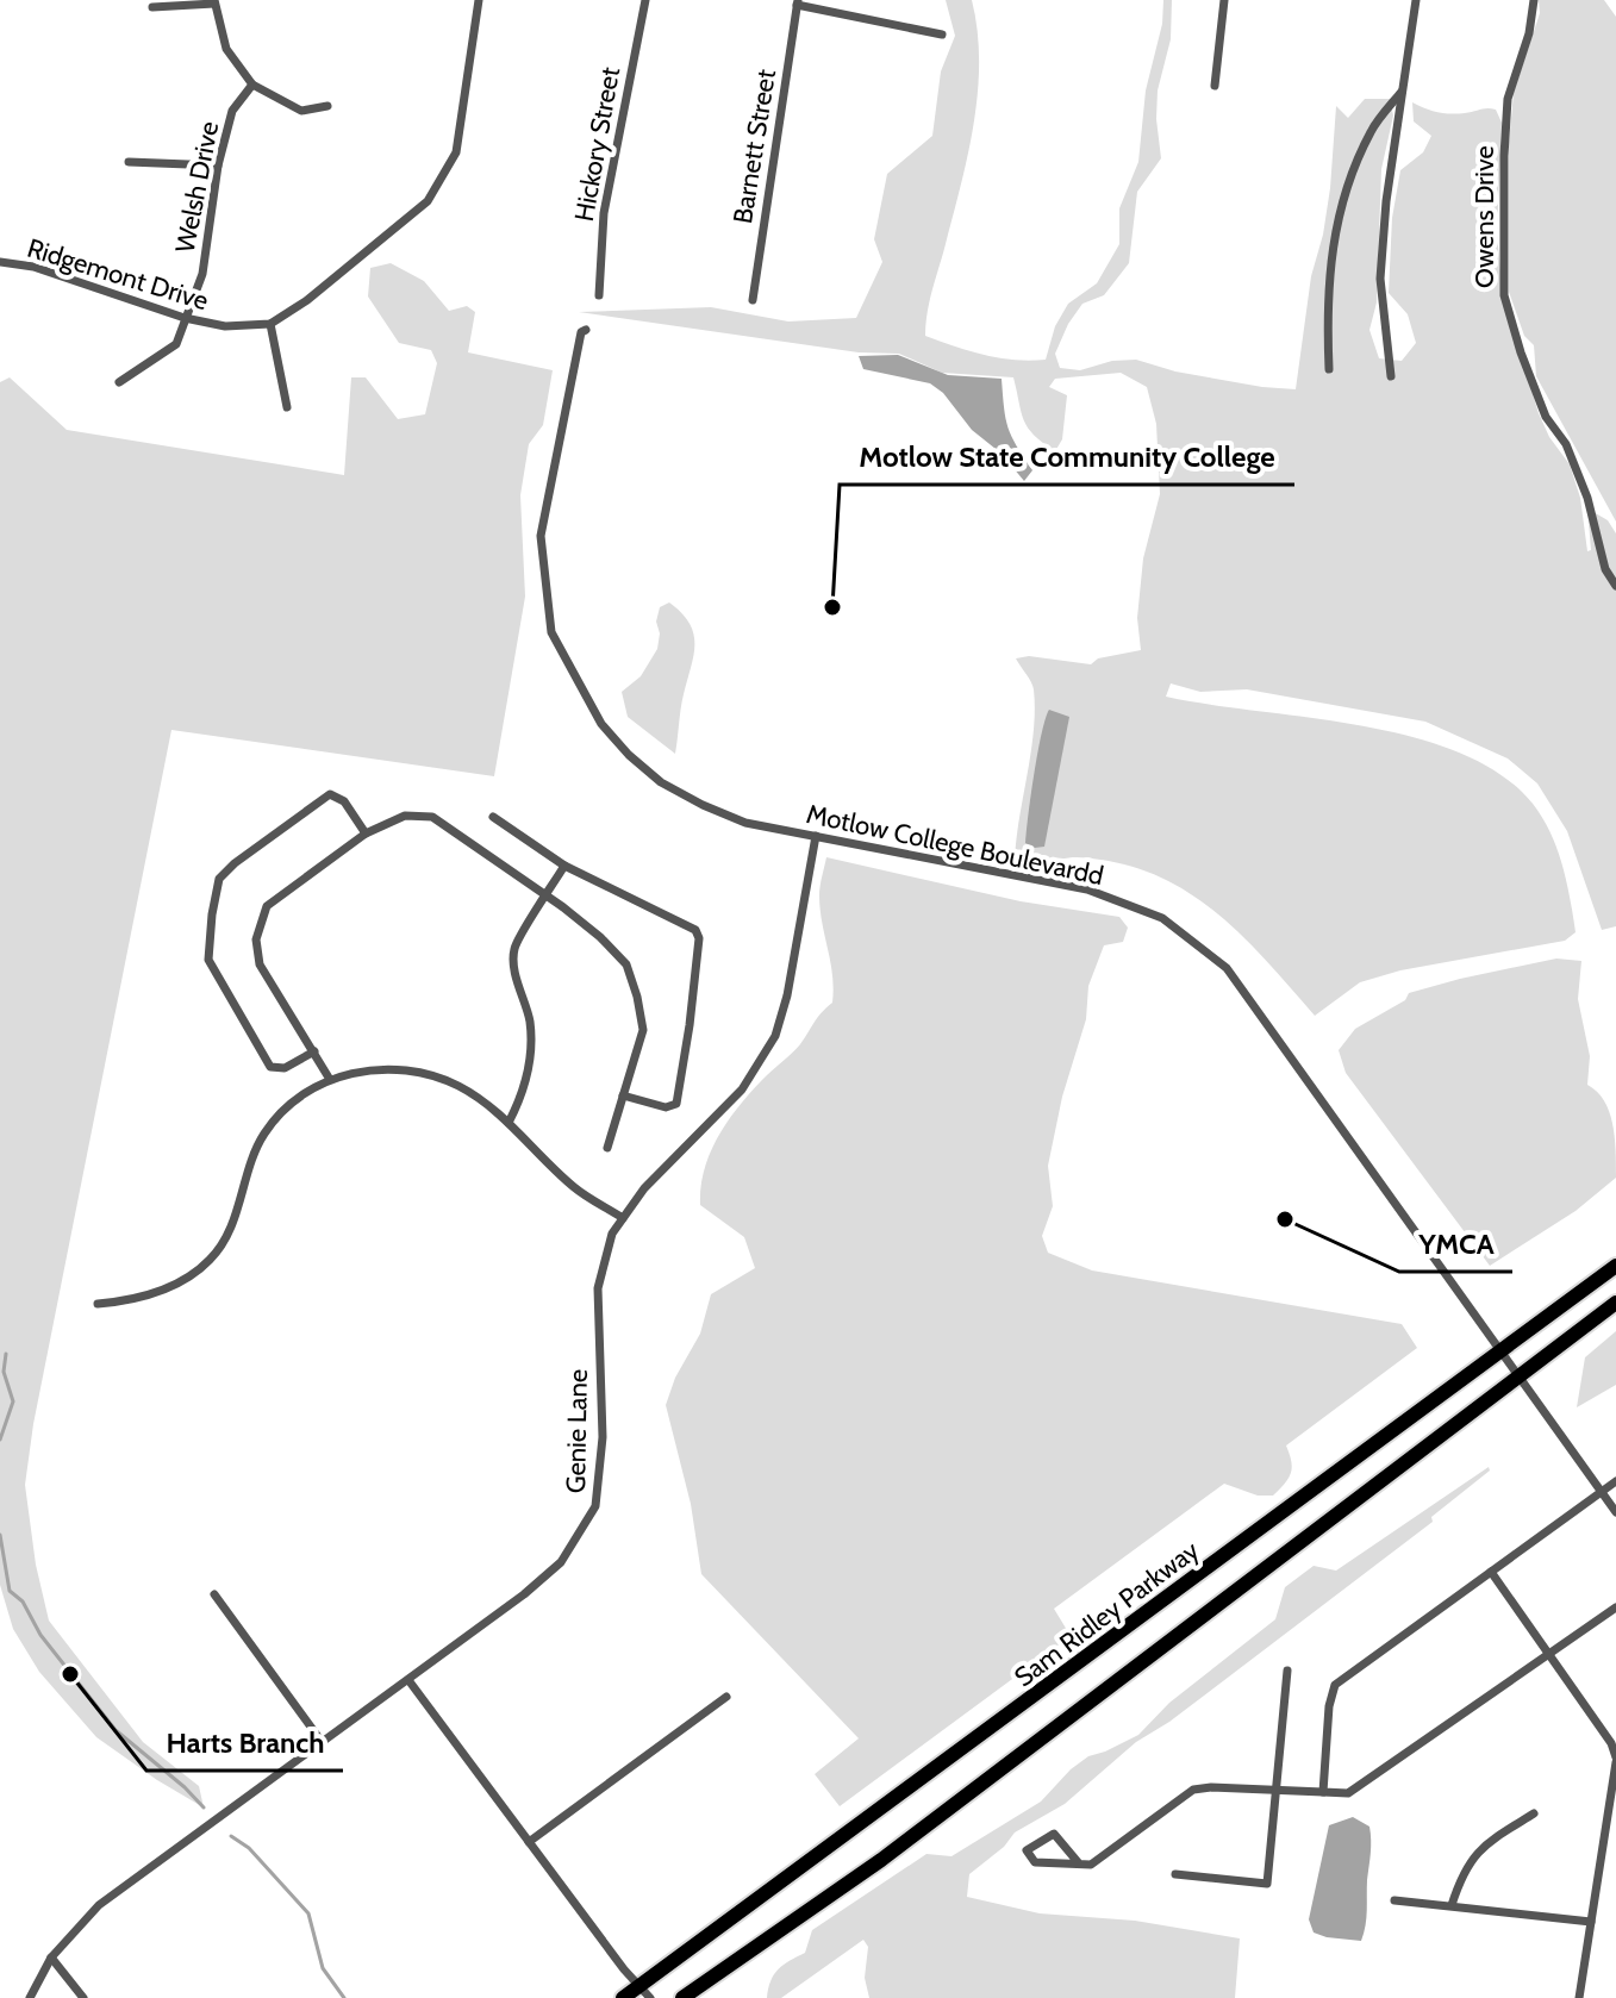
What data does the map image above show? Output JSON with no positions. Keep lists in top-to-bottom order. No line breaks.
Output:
{"streets":{"main road":["Sam Ridley Parkway"],"street":["Hickory Street","Barnett Street","Welsh Drive","Owens Drive","Ridgemont Drive","Motlow College Boulevardd","Genie Lane"]},"crossings":[["Welsh Drive","Ridgemont Drive"],["Motlow College Boulevardd","Genie Lane"],["Motlow College Boulevardd","Sam Ridley Parkway"]],"places":["Motlow State Community College","YMCA","Harts Branch"]}
